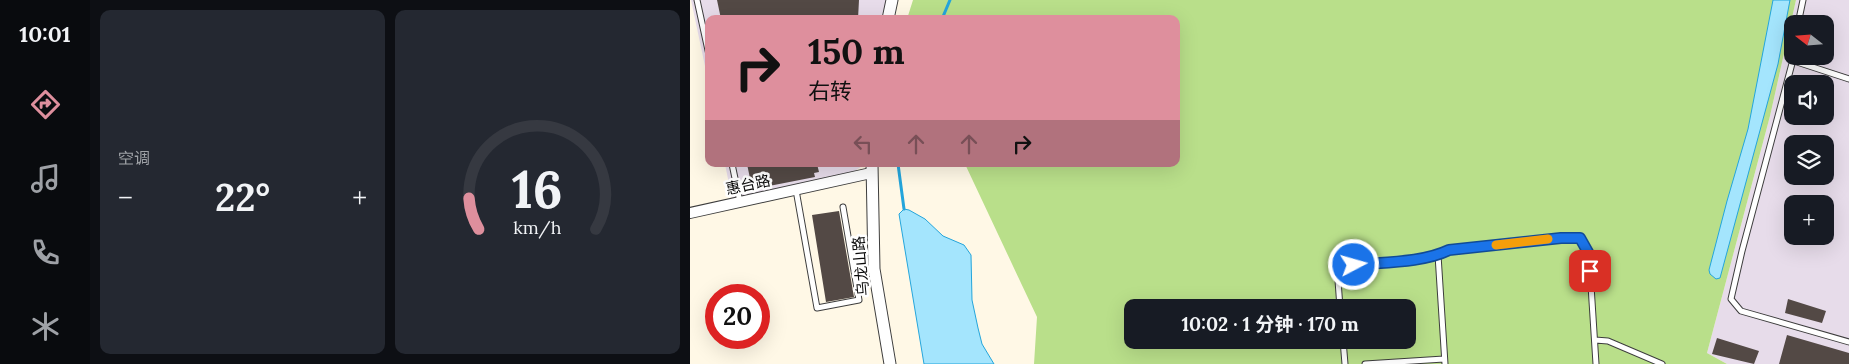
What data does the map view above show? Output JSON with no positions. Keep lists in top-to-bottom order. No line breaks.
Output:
{"streets":{"street":["惠台路","乌龙山路"]},"crossings":[["惠台路","乌龙山路"]],"north":"left","page":{"tabs":"10:01","tile":"空调","map_buttons":"+","turn":["150 m","右转"],"heat":["−","22°","+"],"limit":"20","trip":"10:02 · 1 分钟 · 170 m","gauge":["16","km/h"]}}
